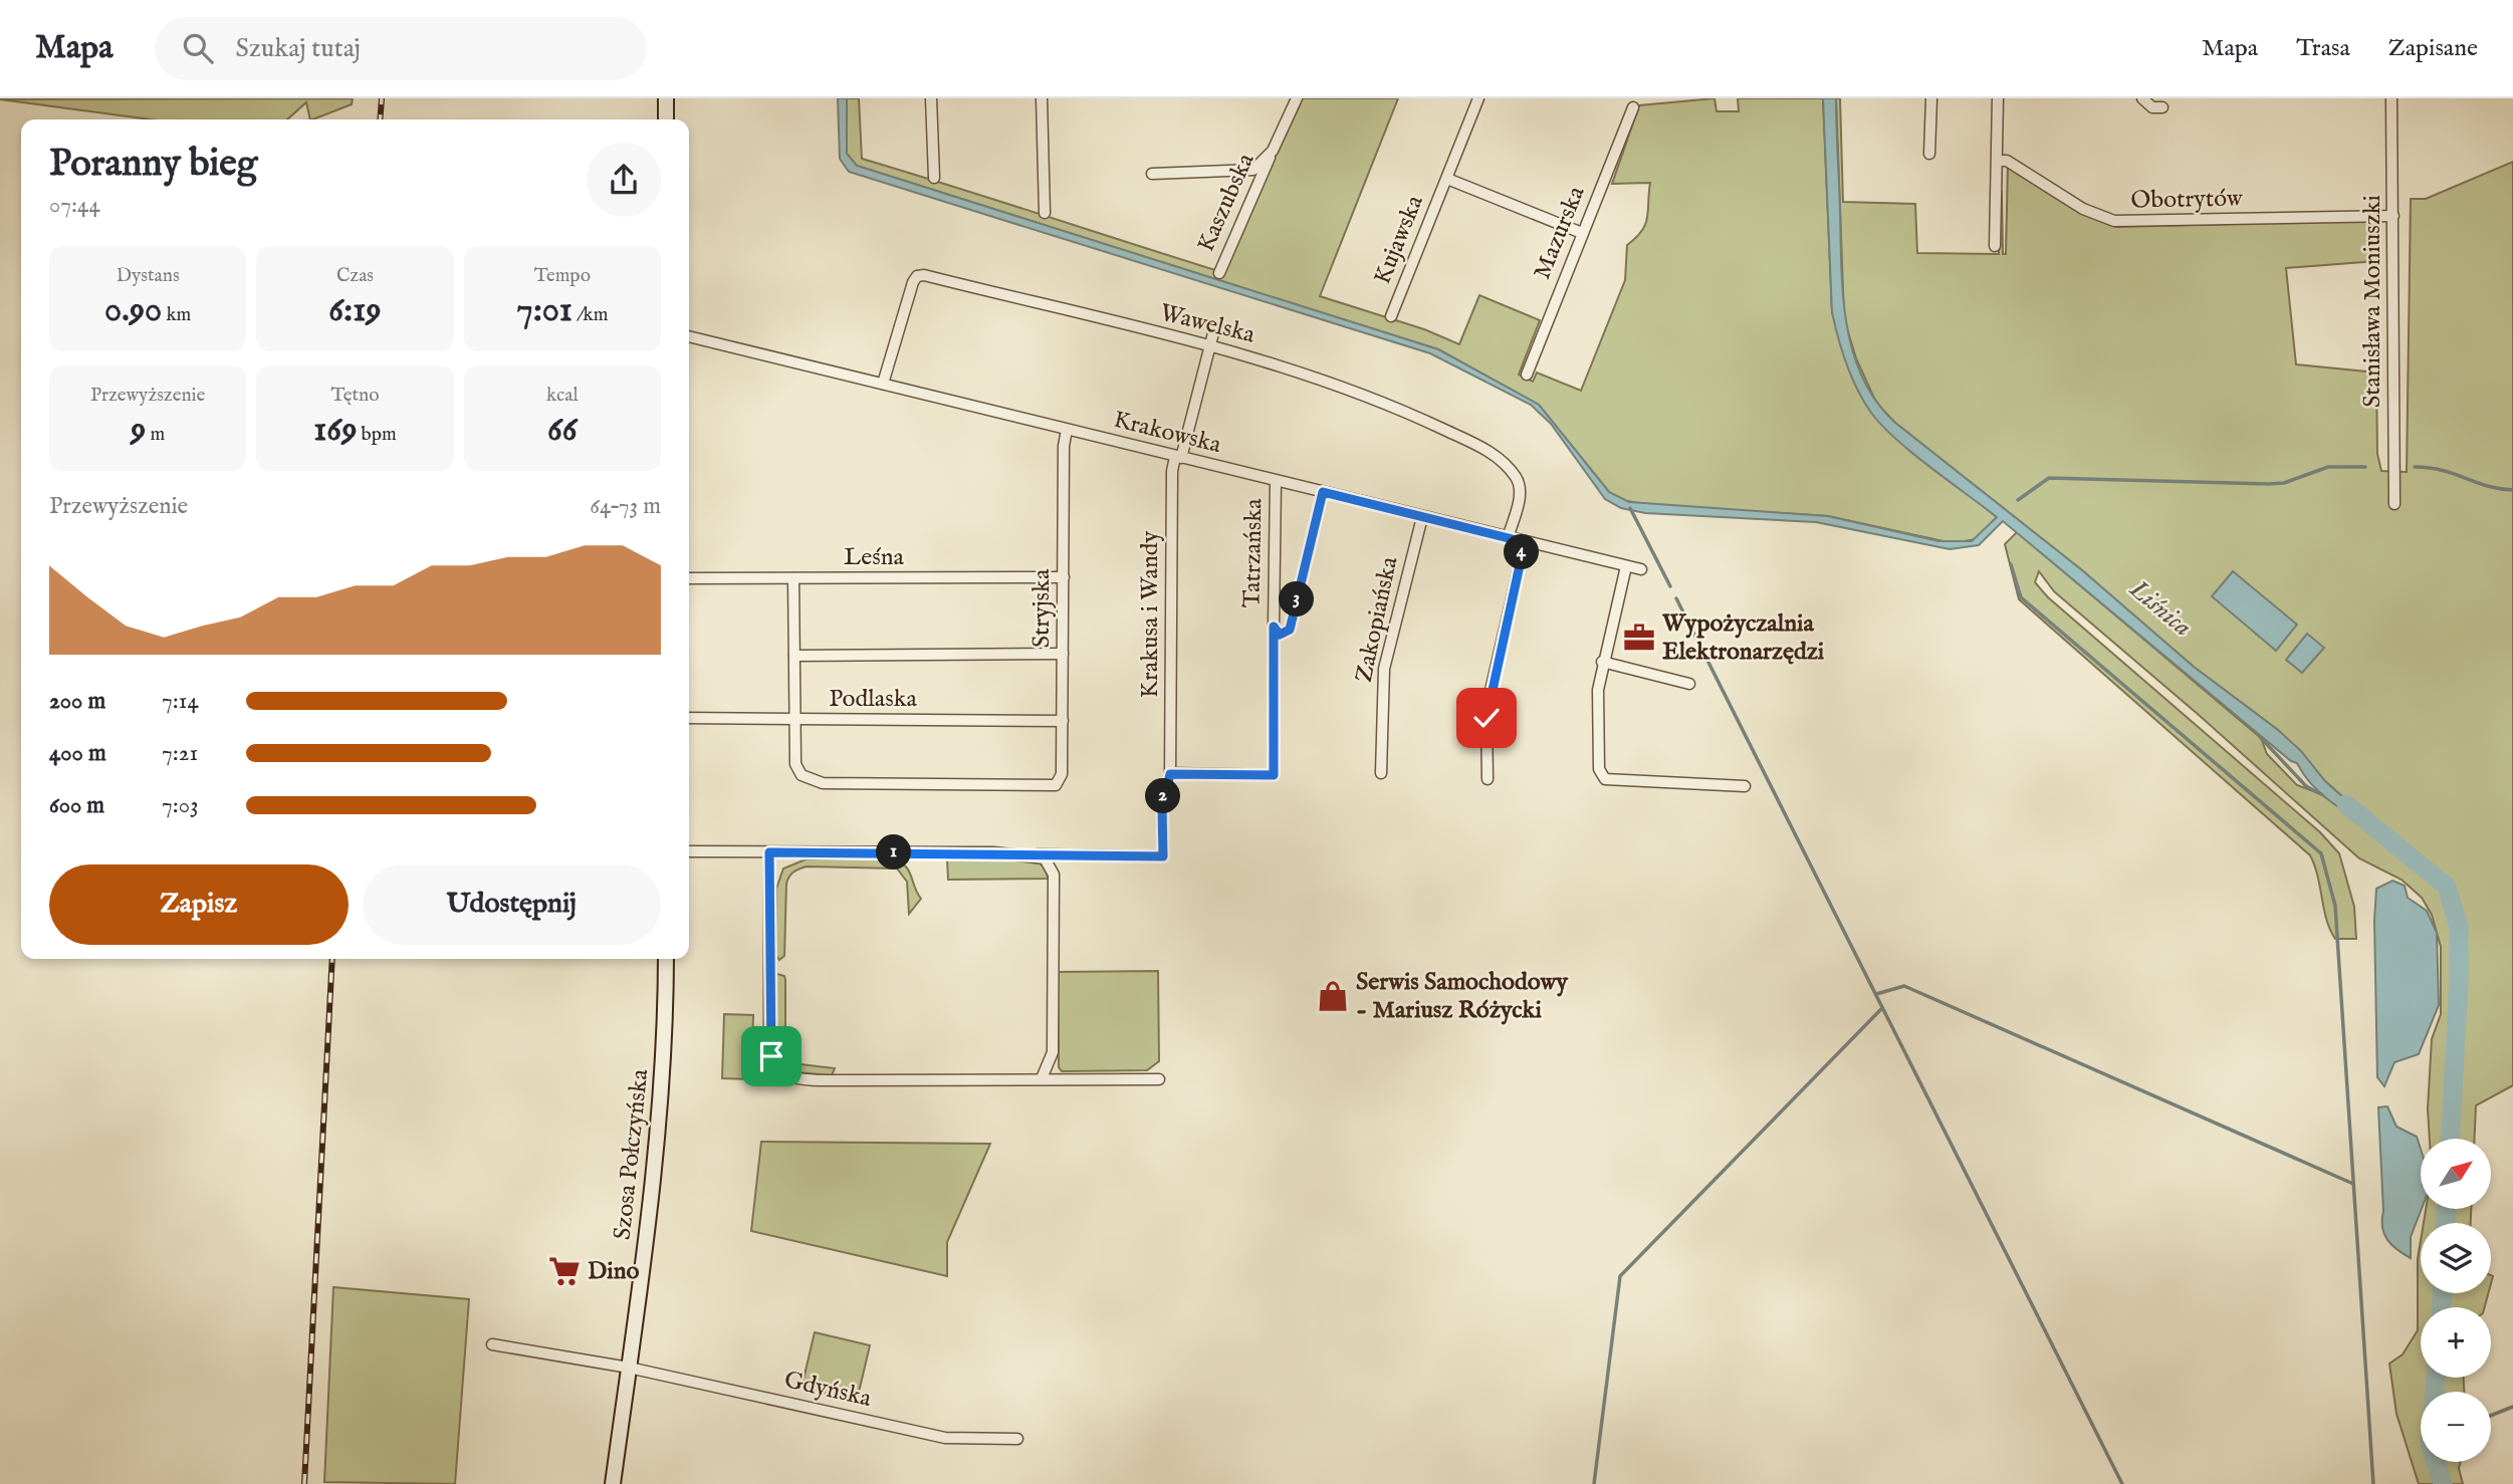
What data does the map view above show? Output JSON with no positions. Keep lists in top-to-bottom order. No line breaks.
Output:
{"streets":{"main road":["Szosa Połczyńska"],"street":["Obotrytów","Kaszubska","Mazurska","Kujawska","Stanisława Moniuszki","Wawelska","Krakowska","Tatrzańska","Leśna","Stryjska","Krakusa i Wandy","Zakopiańska","Podlaska","Gdyńska"]},"crossings":[["Obotrytów","Stanisława Moniuszki"],["Mazurska","Kujawska"],["Wawelska","Krakowska"],["Wawelska","Krakusa i Wandy"],["Krakowska","Tatrzańska"],["Krakowska","Stryjska"],["Krakowska","Krakusa i Wandy"],["Krakowska","Zakopiańska"],["Tatrzańska","Krakusa i Wandy"],["Leśna","Stryjska"],["Stryjska","Podlaska"],["Szosa Połczyńska","Gdyńska"]],"water":["Liśnica"],"places":{"office":["Wypożyczalnia Elektronarzędzi"],"shop":["Serwis Samochodowy - Mariusz Różycki"],"supermarket":["Dino"]},"north":"top right","page":{"header":"Mapa","search":"Szukaj tutaj","nav":["Mapa","Trasa","Zapisane"],"heading":["Poranny bieg","07:44"],"stats":[["Dystans","0.90 km"],["Czas","6:19"],["Tempo","7:01 /km"],["Przewyższenie","9 m"],["Tętno","169 bpm"],["kcal","66"]],"chart":["Przewyższenie","64–73 m"],"pins":["4","3","2","1"],"list":[{"name":"200 m","note":"7:14"},{"name":"400 m","note":"7:21"},{"name":"600 m","note":"7:03"}],"buttons":["Zapisz","Udostępnij"],"map_buttons":["+","−"]}}
